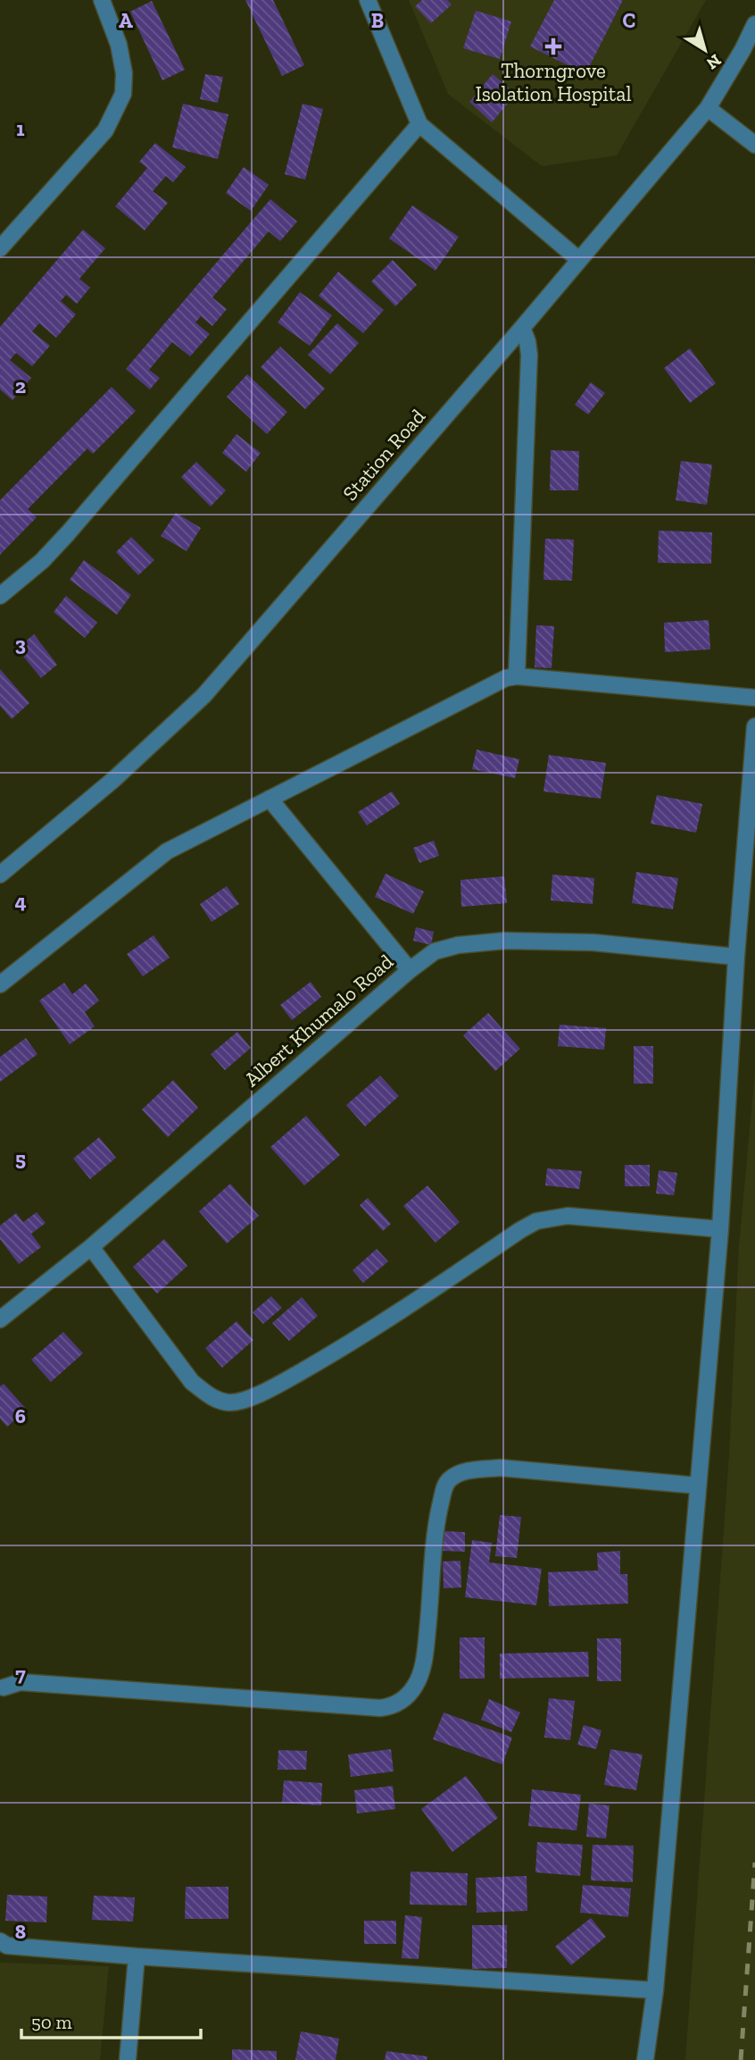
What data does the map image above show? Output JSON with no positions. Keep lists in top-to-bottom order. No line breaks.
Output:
{"streets":{"street":["Station Road","Albert Khumalo Road"]},"places":{"health":["Thorngrove Isolation Hospital"]},"scale_bar":"50 m","north":"bottom right","grid":{"columns":["A","B","C"],"rows":["1","2","3","4","5","6","7","8"]}}
